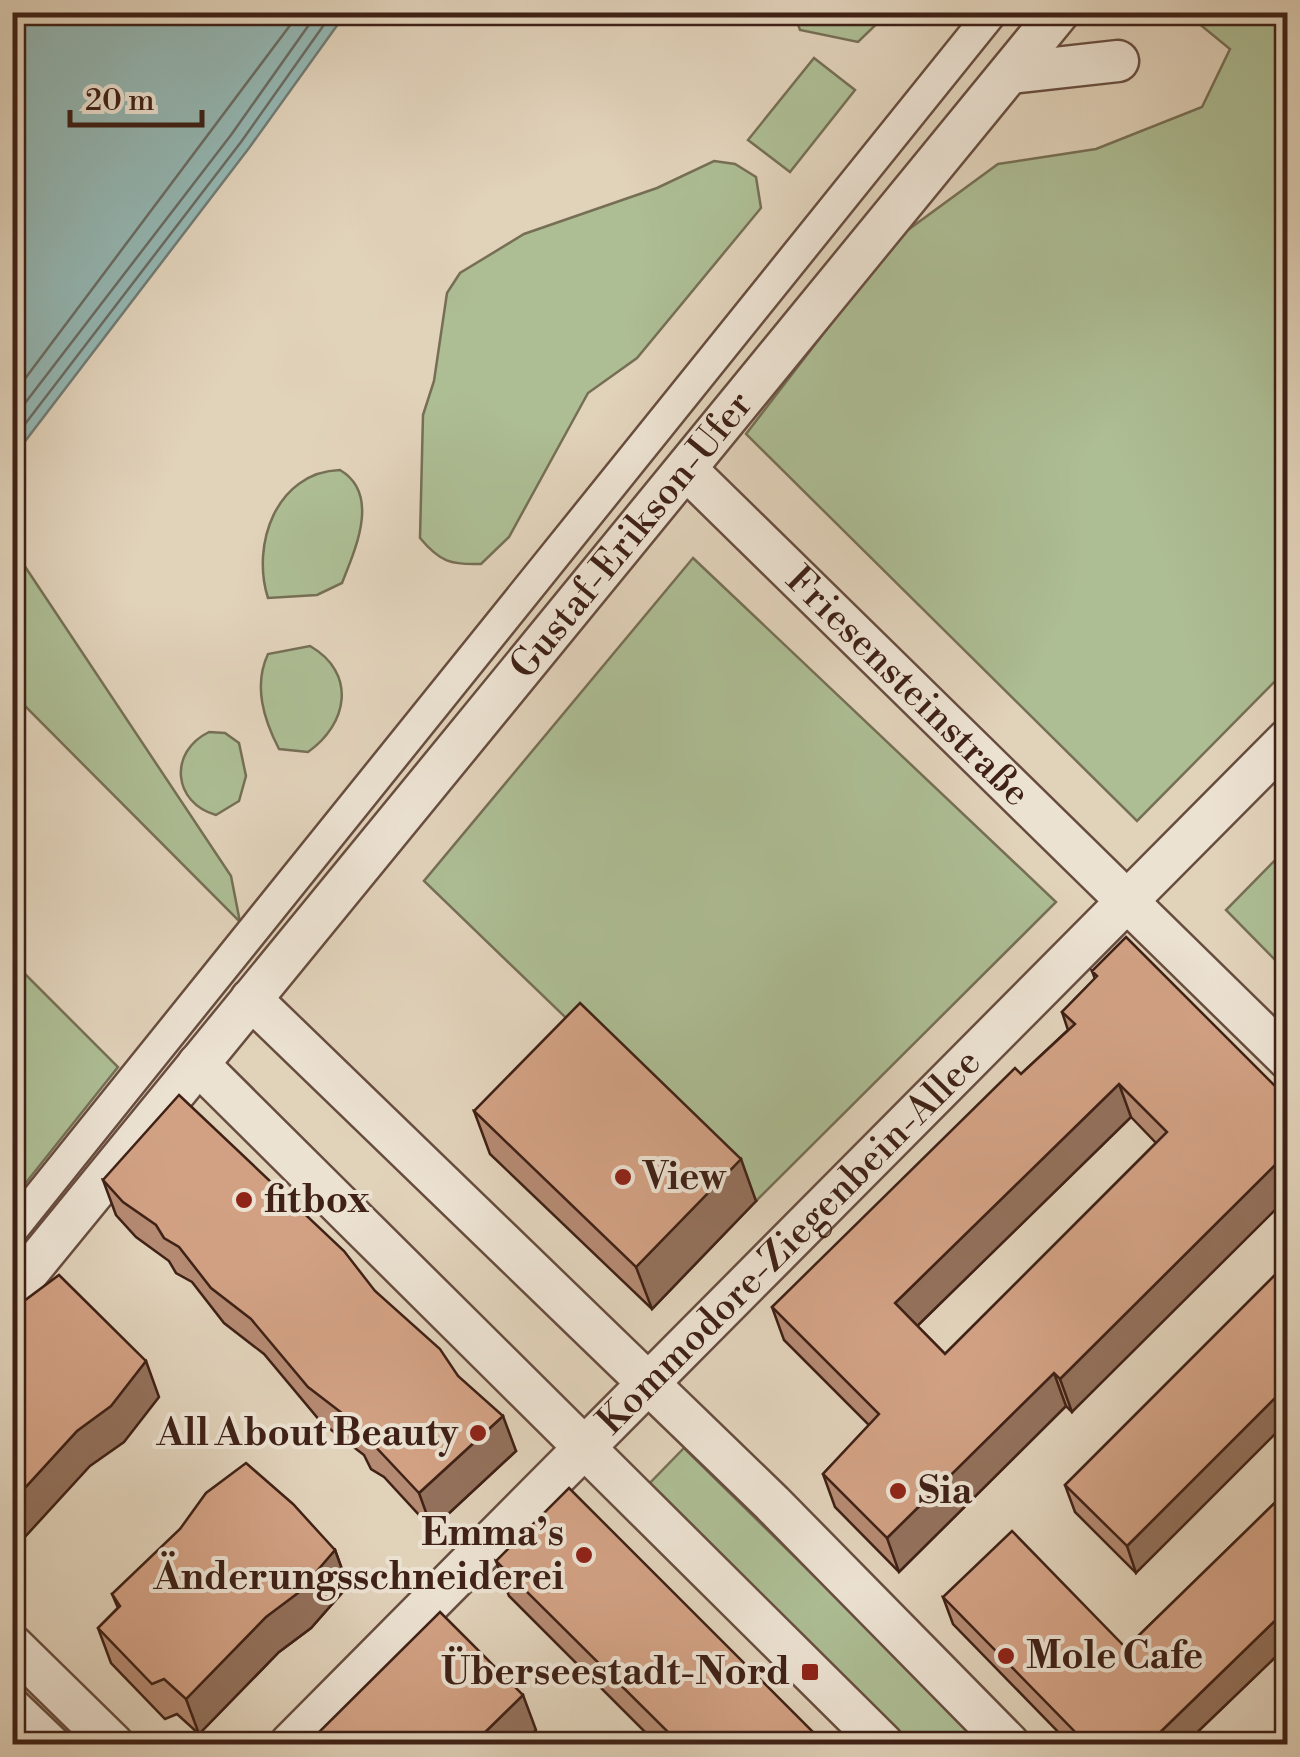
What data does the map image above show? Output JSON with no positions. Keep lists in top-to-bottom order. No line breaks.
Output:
{"streets":{"street":["Gustaf-Erikson-Ufer","Friesensteinstraße","Kommodore-Ziegenbein-Allee"]},"crossings":[["Gustaf-Erikson-Ufer","Friesensteinstraße"],["Friesensteinstraße","Kommodore-Ziegenbein-Allee"]],"places":{"other":["View","fitbox","All About Beauty","Sia","Emma’s Änderungsschneiderei","Mole Cafe"],"transit":["Überseestadt-Nord"]},"scale_bar":"20 m"}
